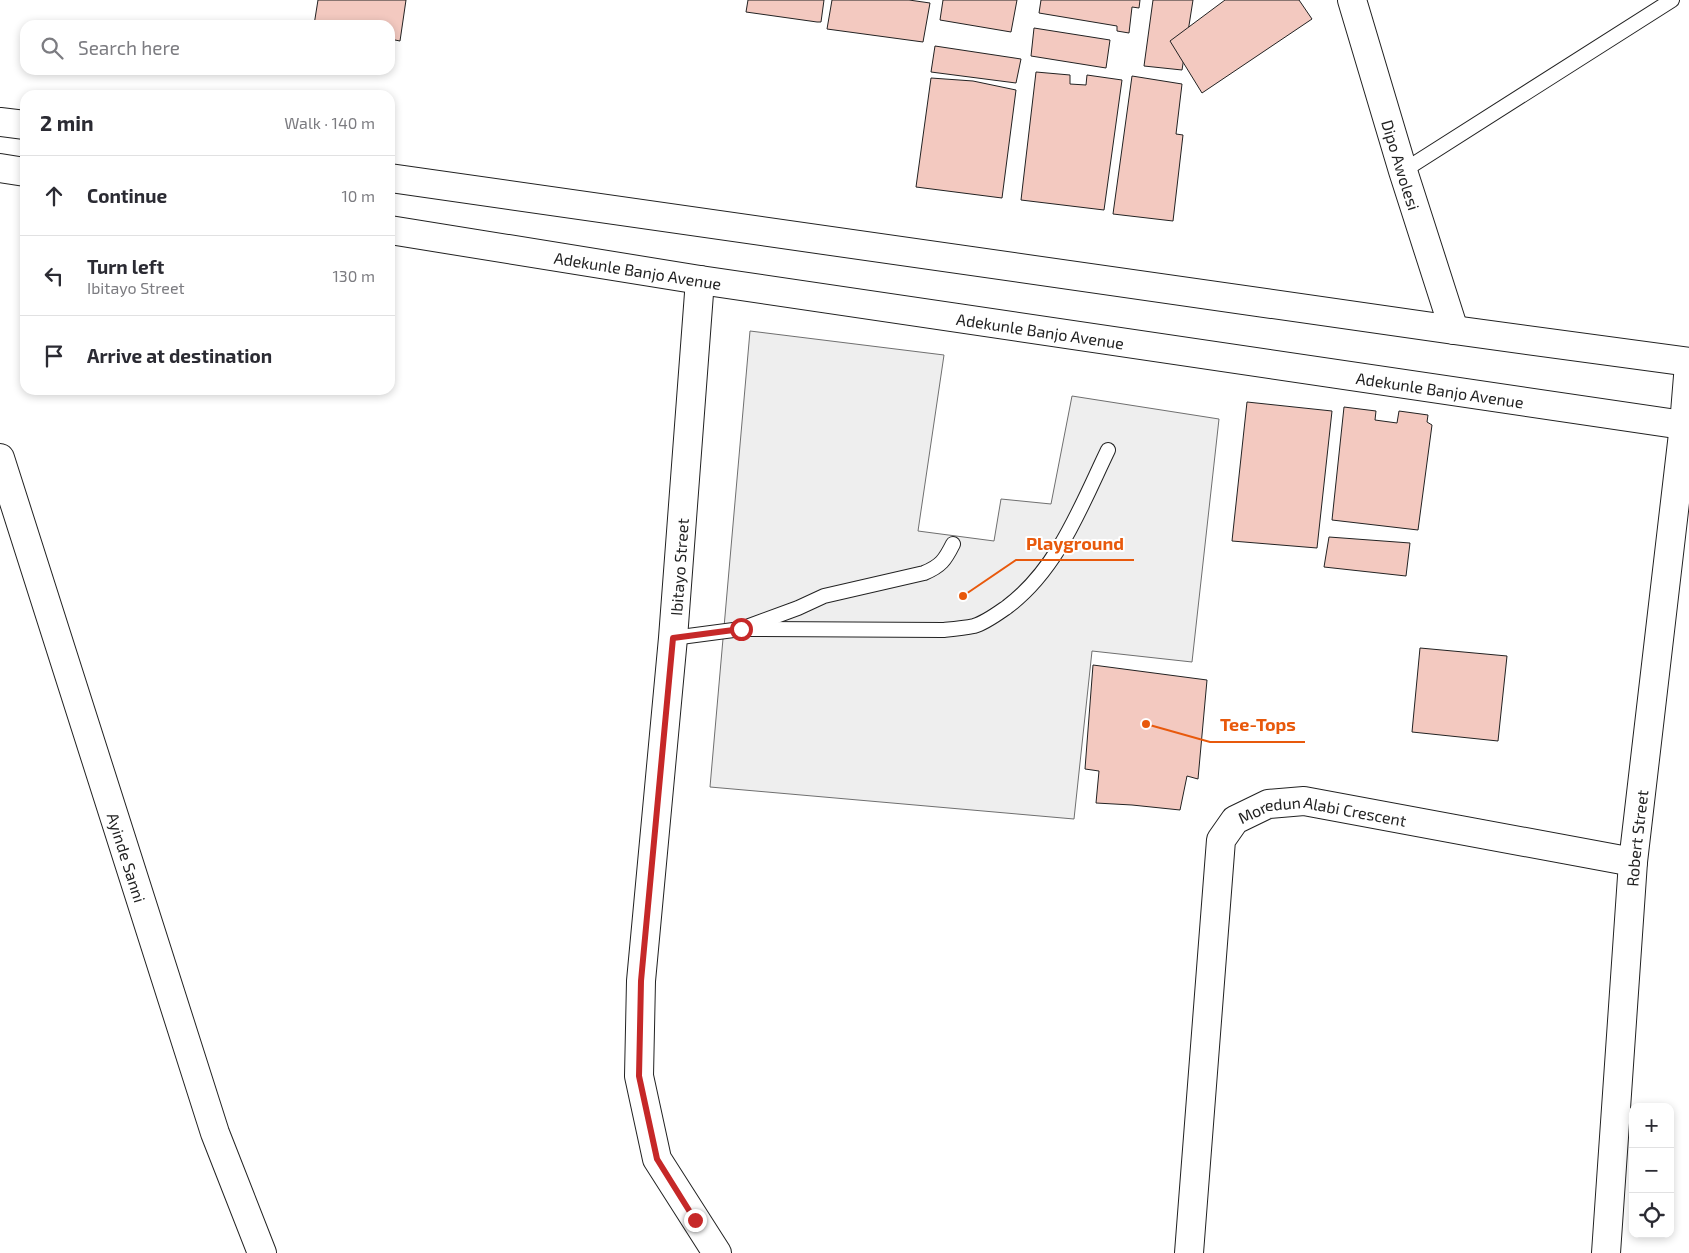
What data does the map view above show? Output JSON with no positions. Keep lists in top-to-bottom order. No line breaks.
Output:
{"streets":{"street":["Dipo Awolesi","Adekunle Banjo Avenue","Ibitayo Street","Moredun Alabi Crescent","Robert Street","Ayinde Sanni"]},"crossings":[["Adekunle Banjo Avenue","Ibitayo Street"],["Adekunle Banjo Avenue","Robert Street"],["Moredun Alabi Crescent","Robert Street"]],"places":["Playground","Tee-Tops"],"page":{"search":"Search here","heading":["2 min","Walk · 140 m"],"list":[["Continue","10 m"],["Turn left","Ibitayo Street","130 m"],"Arrive at destination"],"map_buttons":["+","−"]}}
